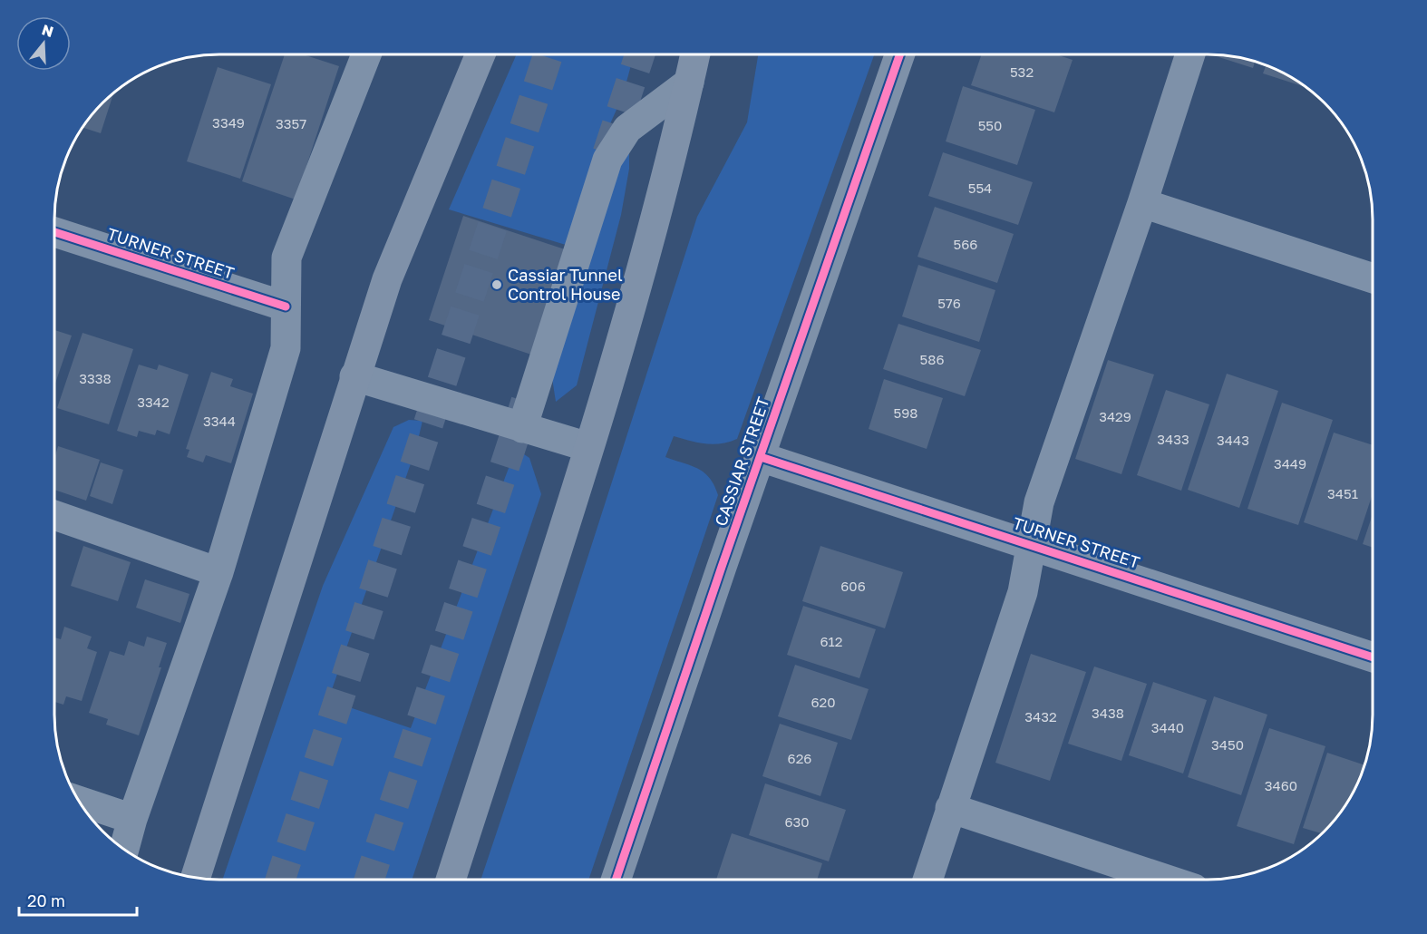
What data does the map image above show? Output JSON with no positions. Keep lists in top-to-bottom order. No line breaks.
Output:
{"streets":{"street":["TURNER STREET","CASSIAR STREET"]},"crossings":[["TURNER STREET","CASSIAR STREET"]],"places":["Cassiar Tunnel Control House"],"house_numbers":["532","3349","3357","550","554","566","576","586","3338","3342","598","3429","3344","3433","3443","3449","3451","606","612","620","3438","3432","3440","3450","626","3460","630"],"scale_bar":"20 m","north":"top"}
